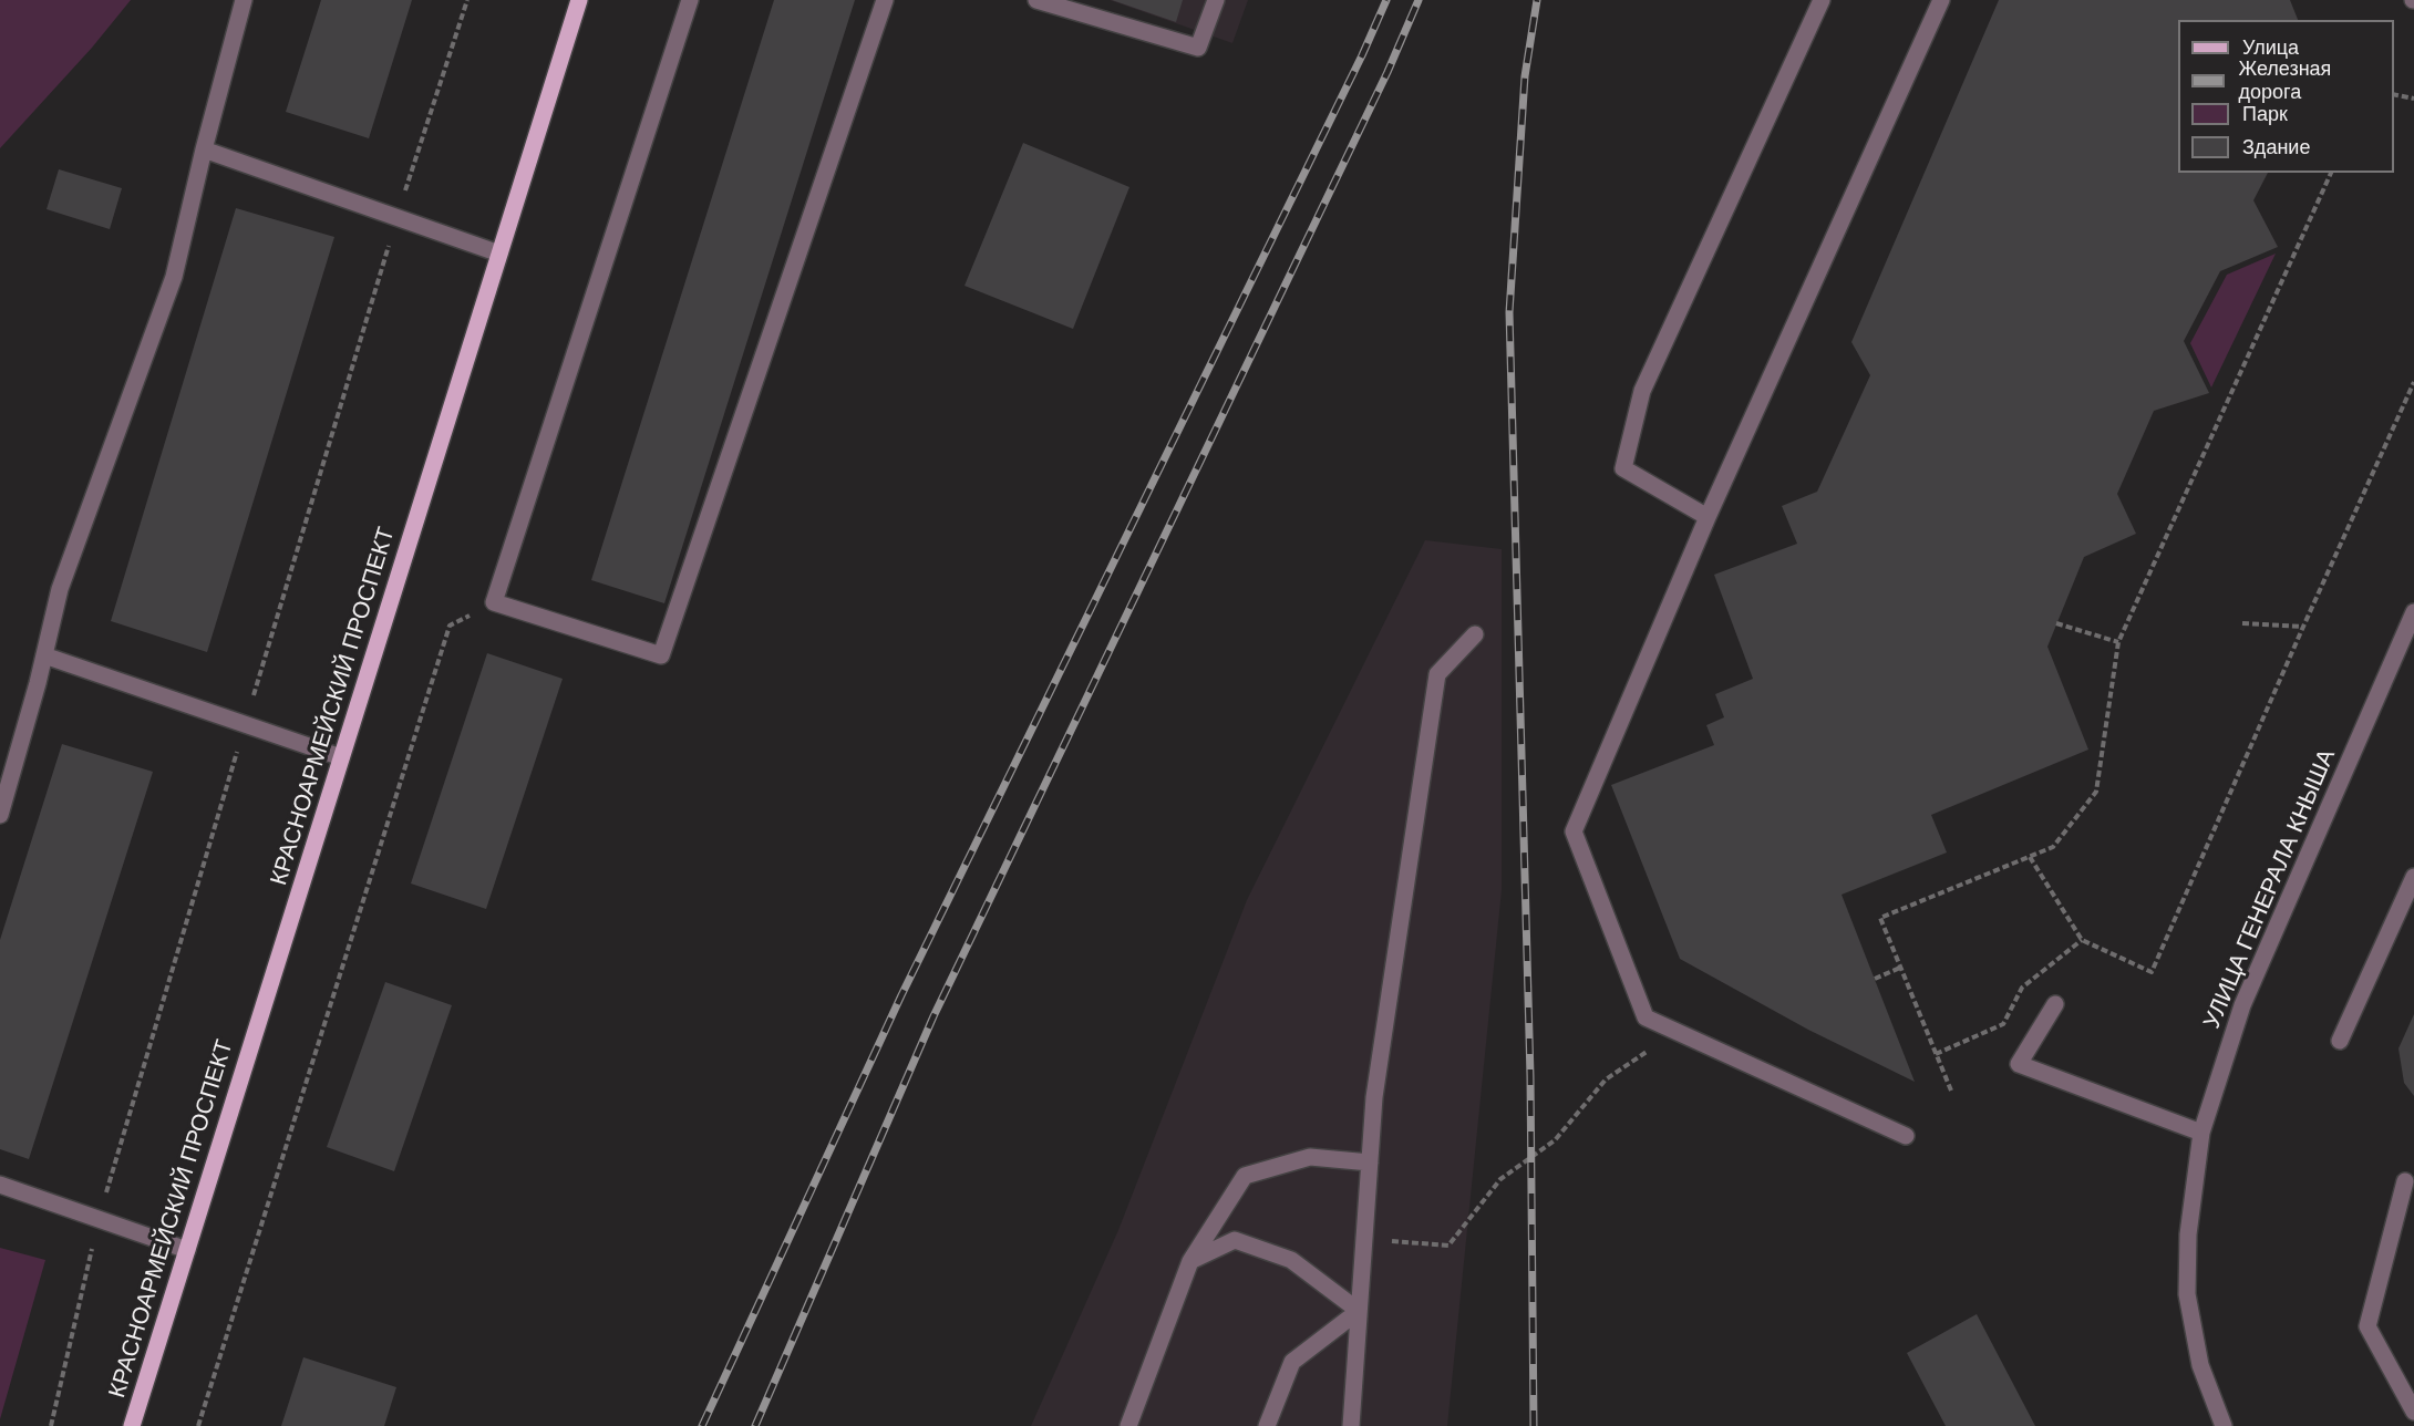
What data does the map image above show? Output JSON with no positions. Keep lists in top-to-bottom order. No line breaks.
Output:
{"streets":{"main road":["КРАСНОАРМЕЙСКИЙ ПРОСПЕКТ"],"street":["УЛИЦА ГЕНЕРАЛА КНЫША"]},"legend":["Улица","Железная дорога","Парк","Здание"]}
